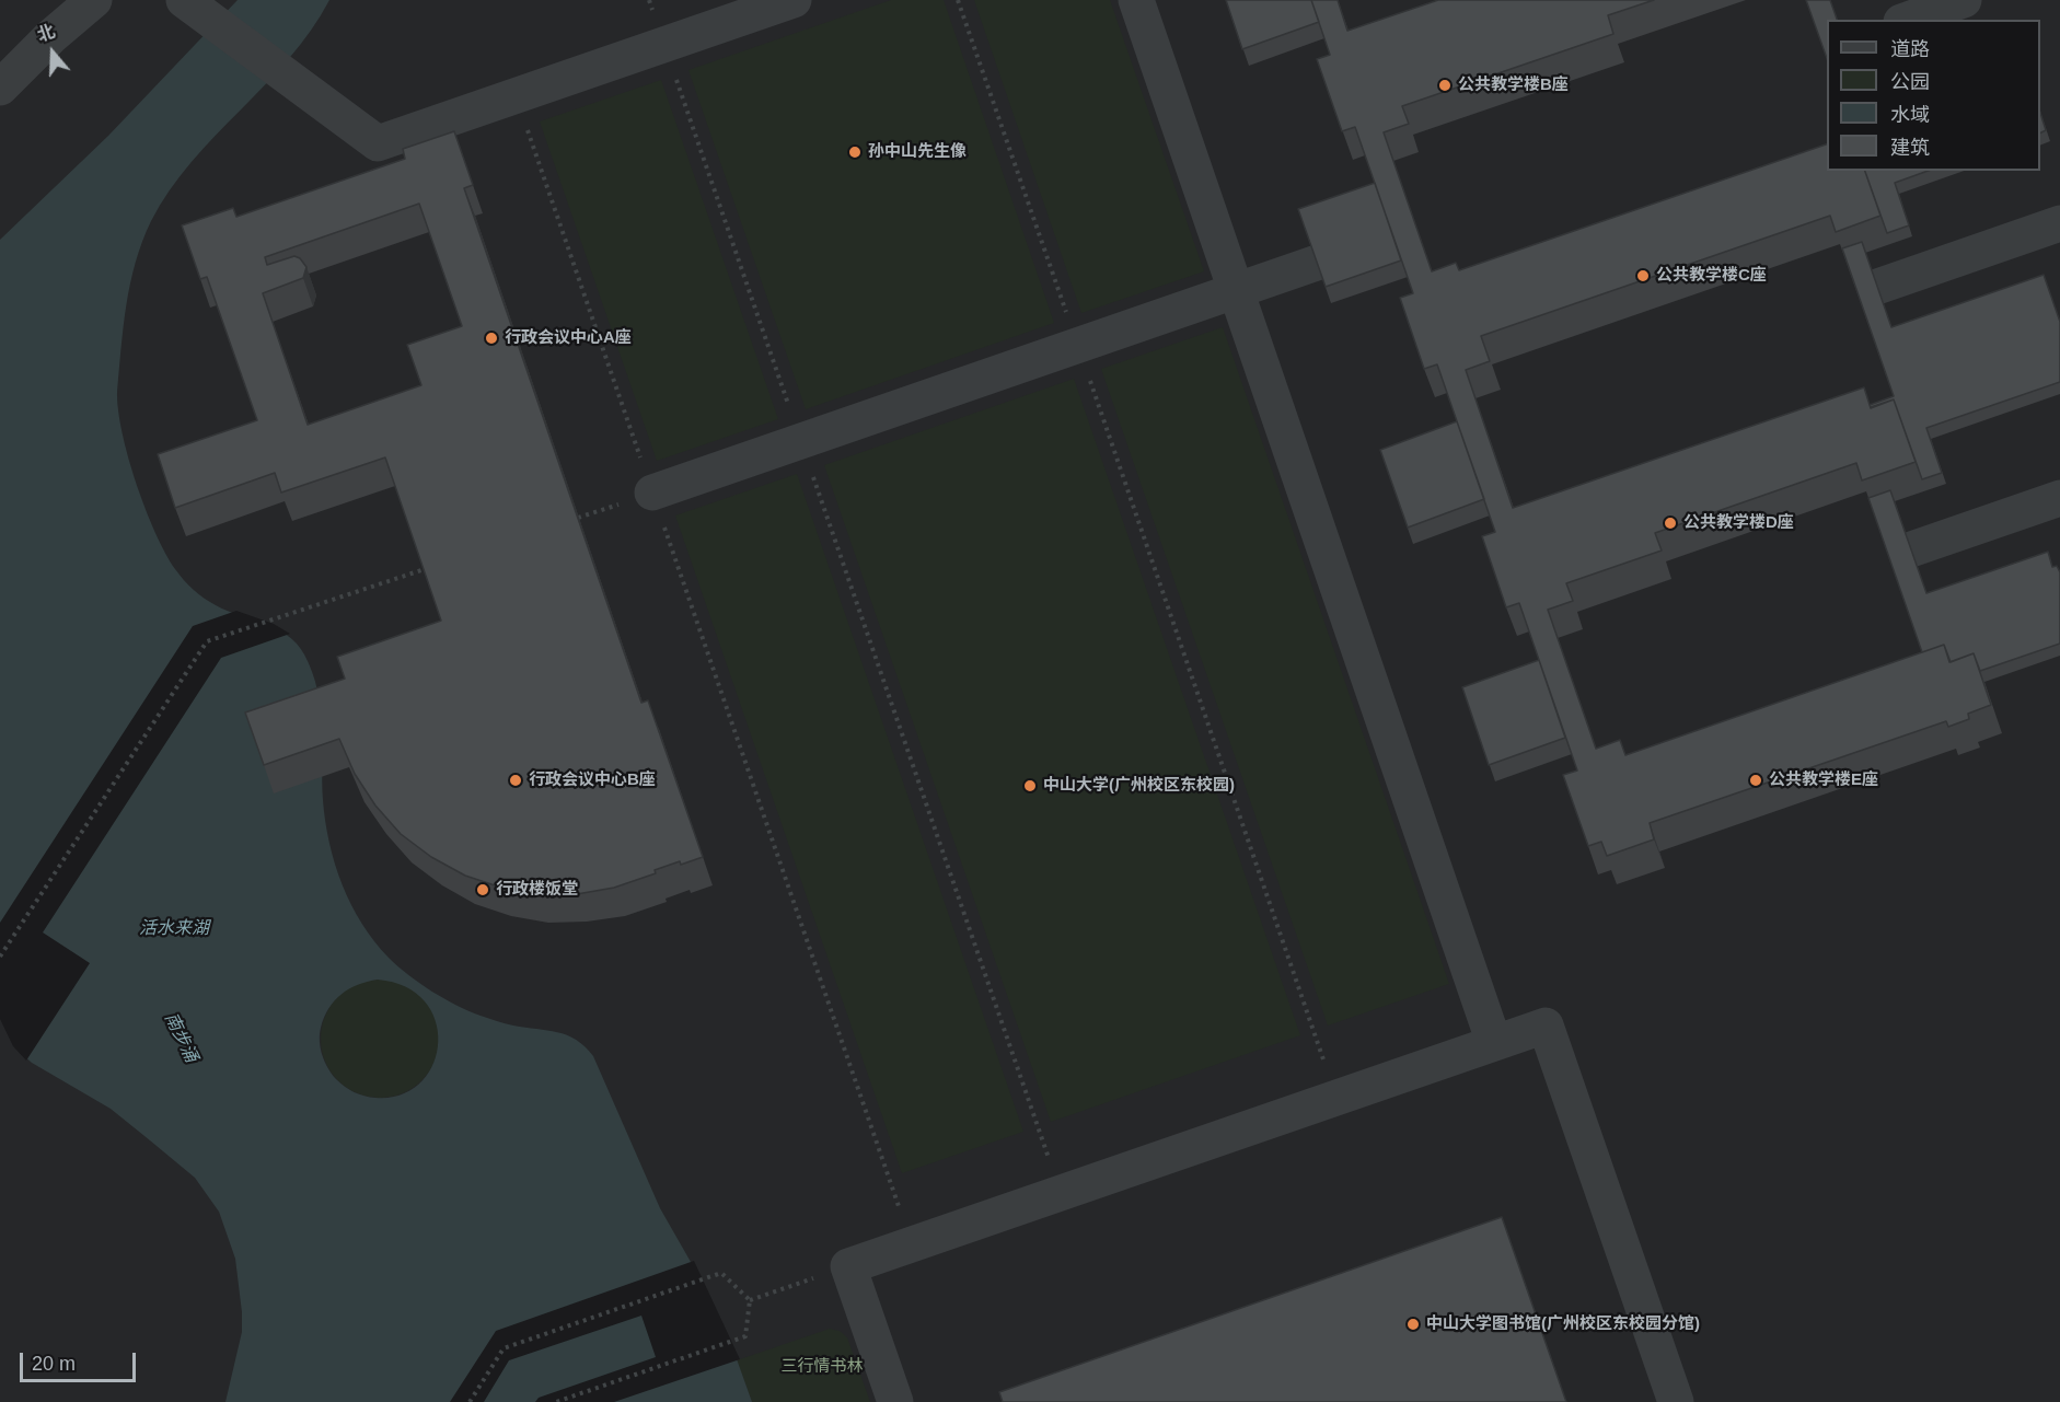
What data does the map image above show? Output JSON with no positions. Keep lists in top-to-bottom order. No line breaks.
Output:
{"water":["活水来湖","南步涌"],"parks":["三行情书林"],"places":["公共教学楼B座","孙中山先生像","公共教学楼C座","行政会议中心A座","公共教学楼D座","行政会议中心B座","公共教学楼E座","中山大学(广州校区东校园)","行政楼饭堂","中山大学图书馆(广州校区东校园分馆)"],"legend":["道路","公园","水域","建筑"],"scale_bar":"20 m","north":"top"}
